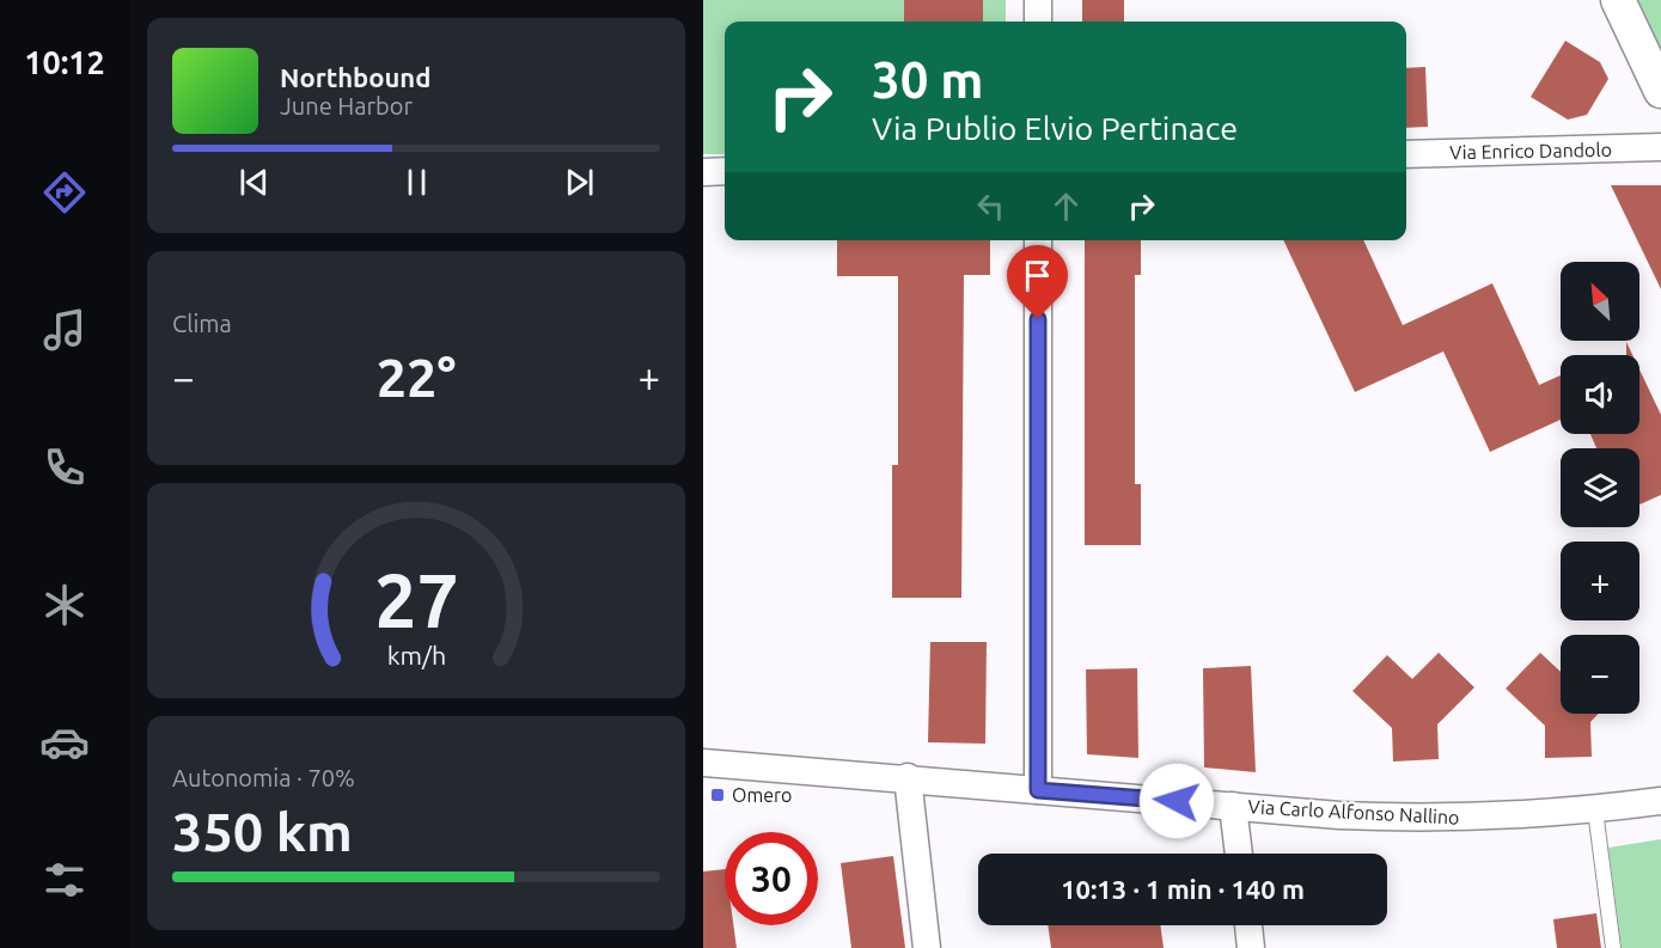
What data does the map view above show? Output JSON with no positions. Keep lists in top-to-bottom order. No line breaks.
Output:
{"streets":{"street":["Via Enrico Dandolo","Via Carlo Alfonso Nallino"]},"places":{"transit":["Omero"]},"north":"top left","page":{"tabs":"10:12","turn":["30 m","Via Publio Elvio Pertinace"],"song":["Northbound","June Harbor"],"tile":["Clima",["Autonomia · 70%","350 km"]],"map_buttons":["+","−"],"heat":["−","22°","+"],"limit":"30","trip":"10:13 · 1 min · 140 m","gauge":["27","km/h"]}}
